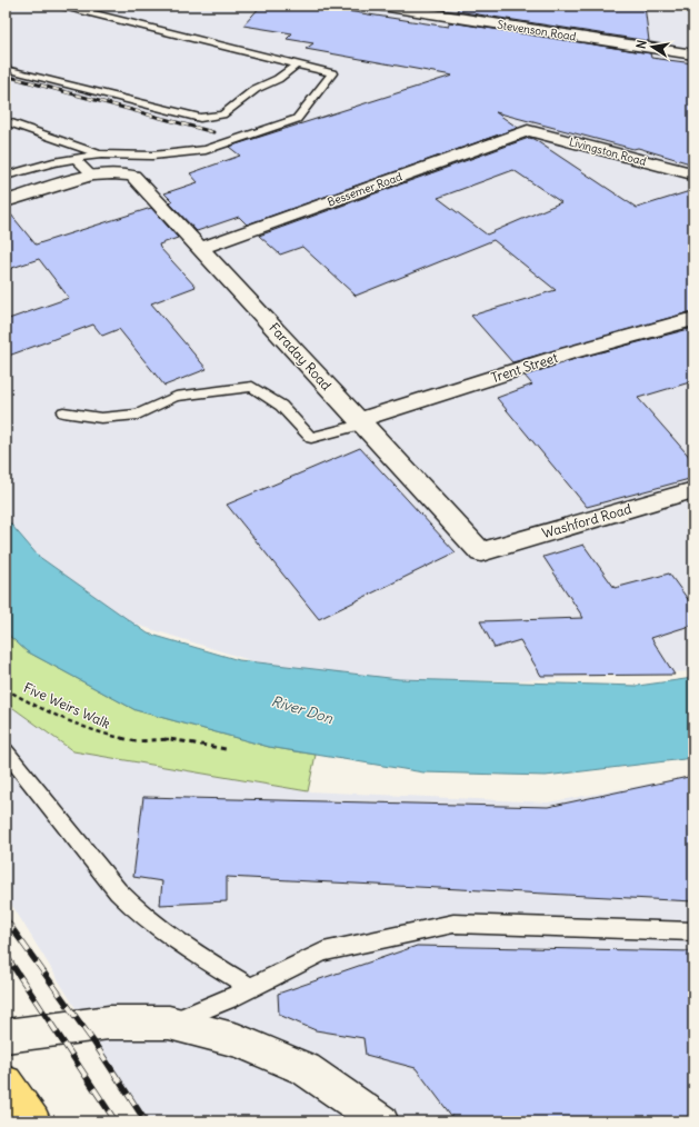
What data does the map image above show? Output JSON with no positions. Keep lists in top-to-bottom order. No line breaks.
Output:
{"streets":{"street":["Stevenson Road","Livingston Road","Bessemer Road","Faraday Road","Trent Street","Washford Road"],"path":["Five Weirs Walk"]},"crossings":[["Livingston Road","Bessemer Road"],["Bessemer Road","Faraday Road"],["Faraday Road","Trent Street"],["Faraday Road","Washford Road"]],"water":["River Don"],"north":"left"}
